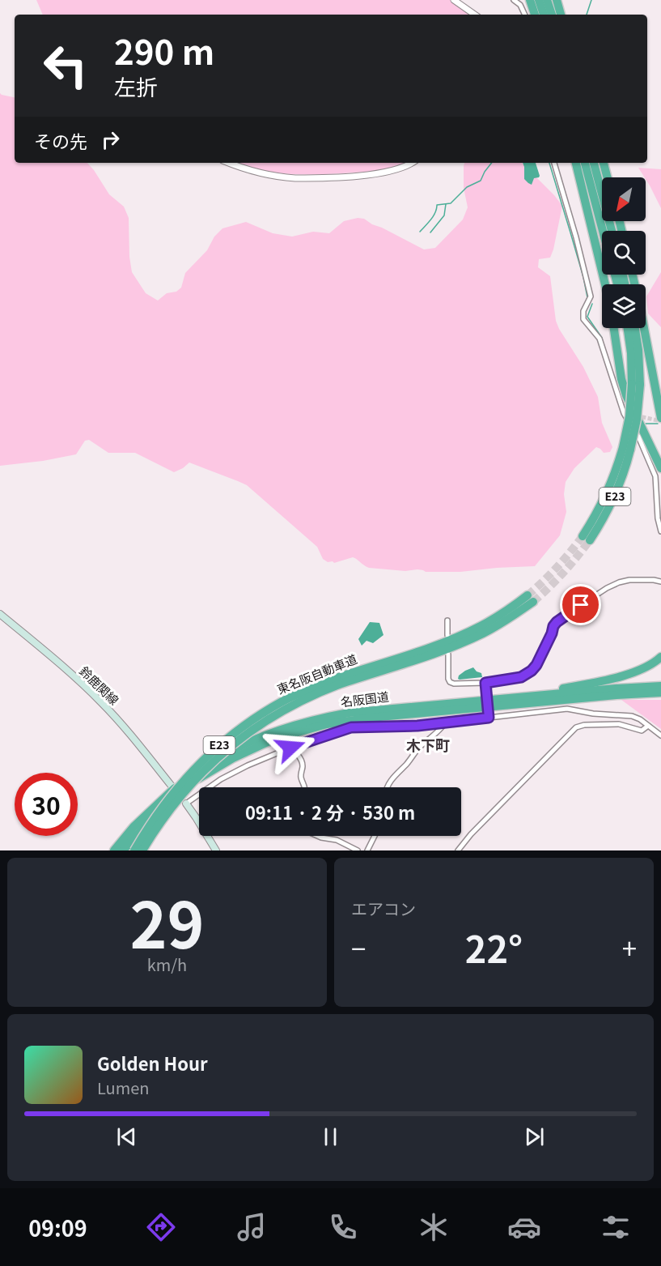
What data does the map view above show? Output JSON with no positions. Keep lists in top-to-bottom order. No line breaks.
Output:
{"streets":{"highway":["E23","東名阪自動車道","名阪国道"],"main road":["鈴鹿関線"]},"districts":["木下町"],"north":"bottom left","page":{"turn":["290 m","左折"],"then":"その先","limit":"30","trip":"09:11 · 2 分 · 530 m","tile":[["29","km/h"],"エアコン"],"heat":["−","22°","+"],"song":["Golden Hour","Lumen"],"tabs":"09:09"}}
